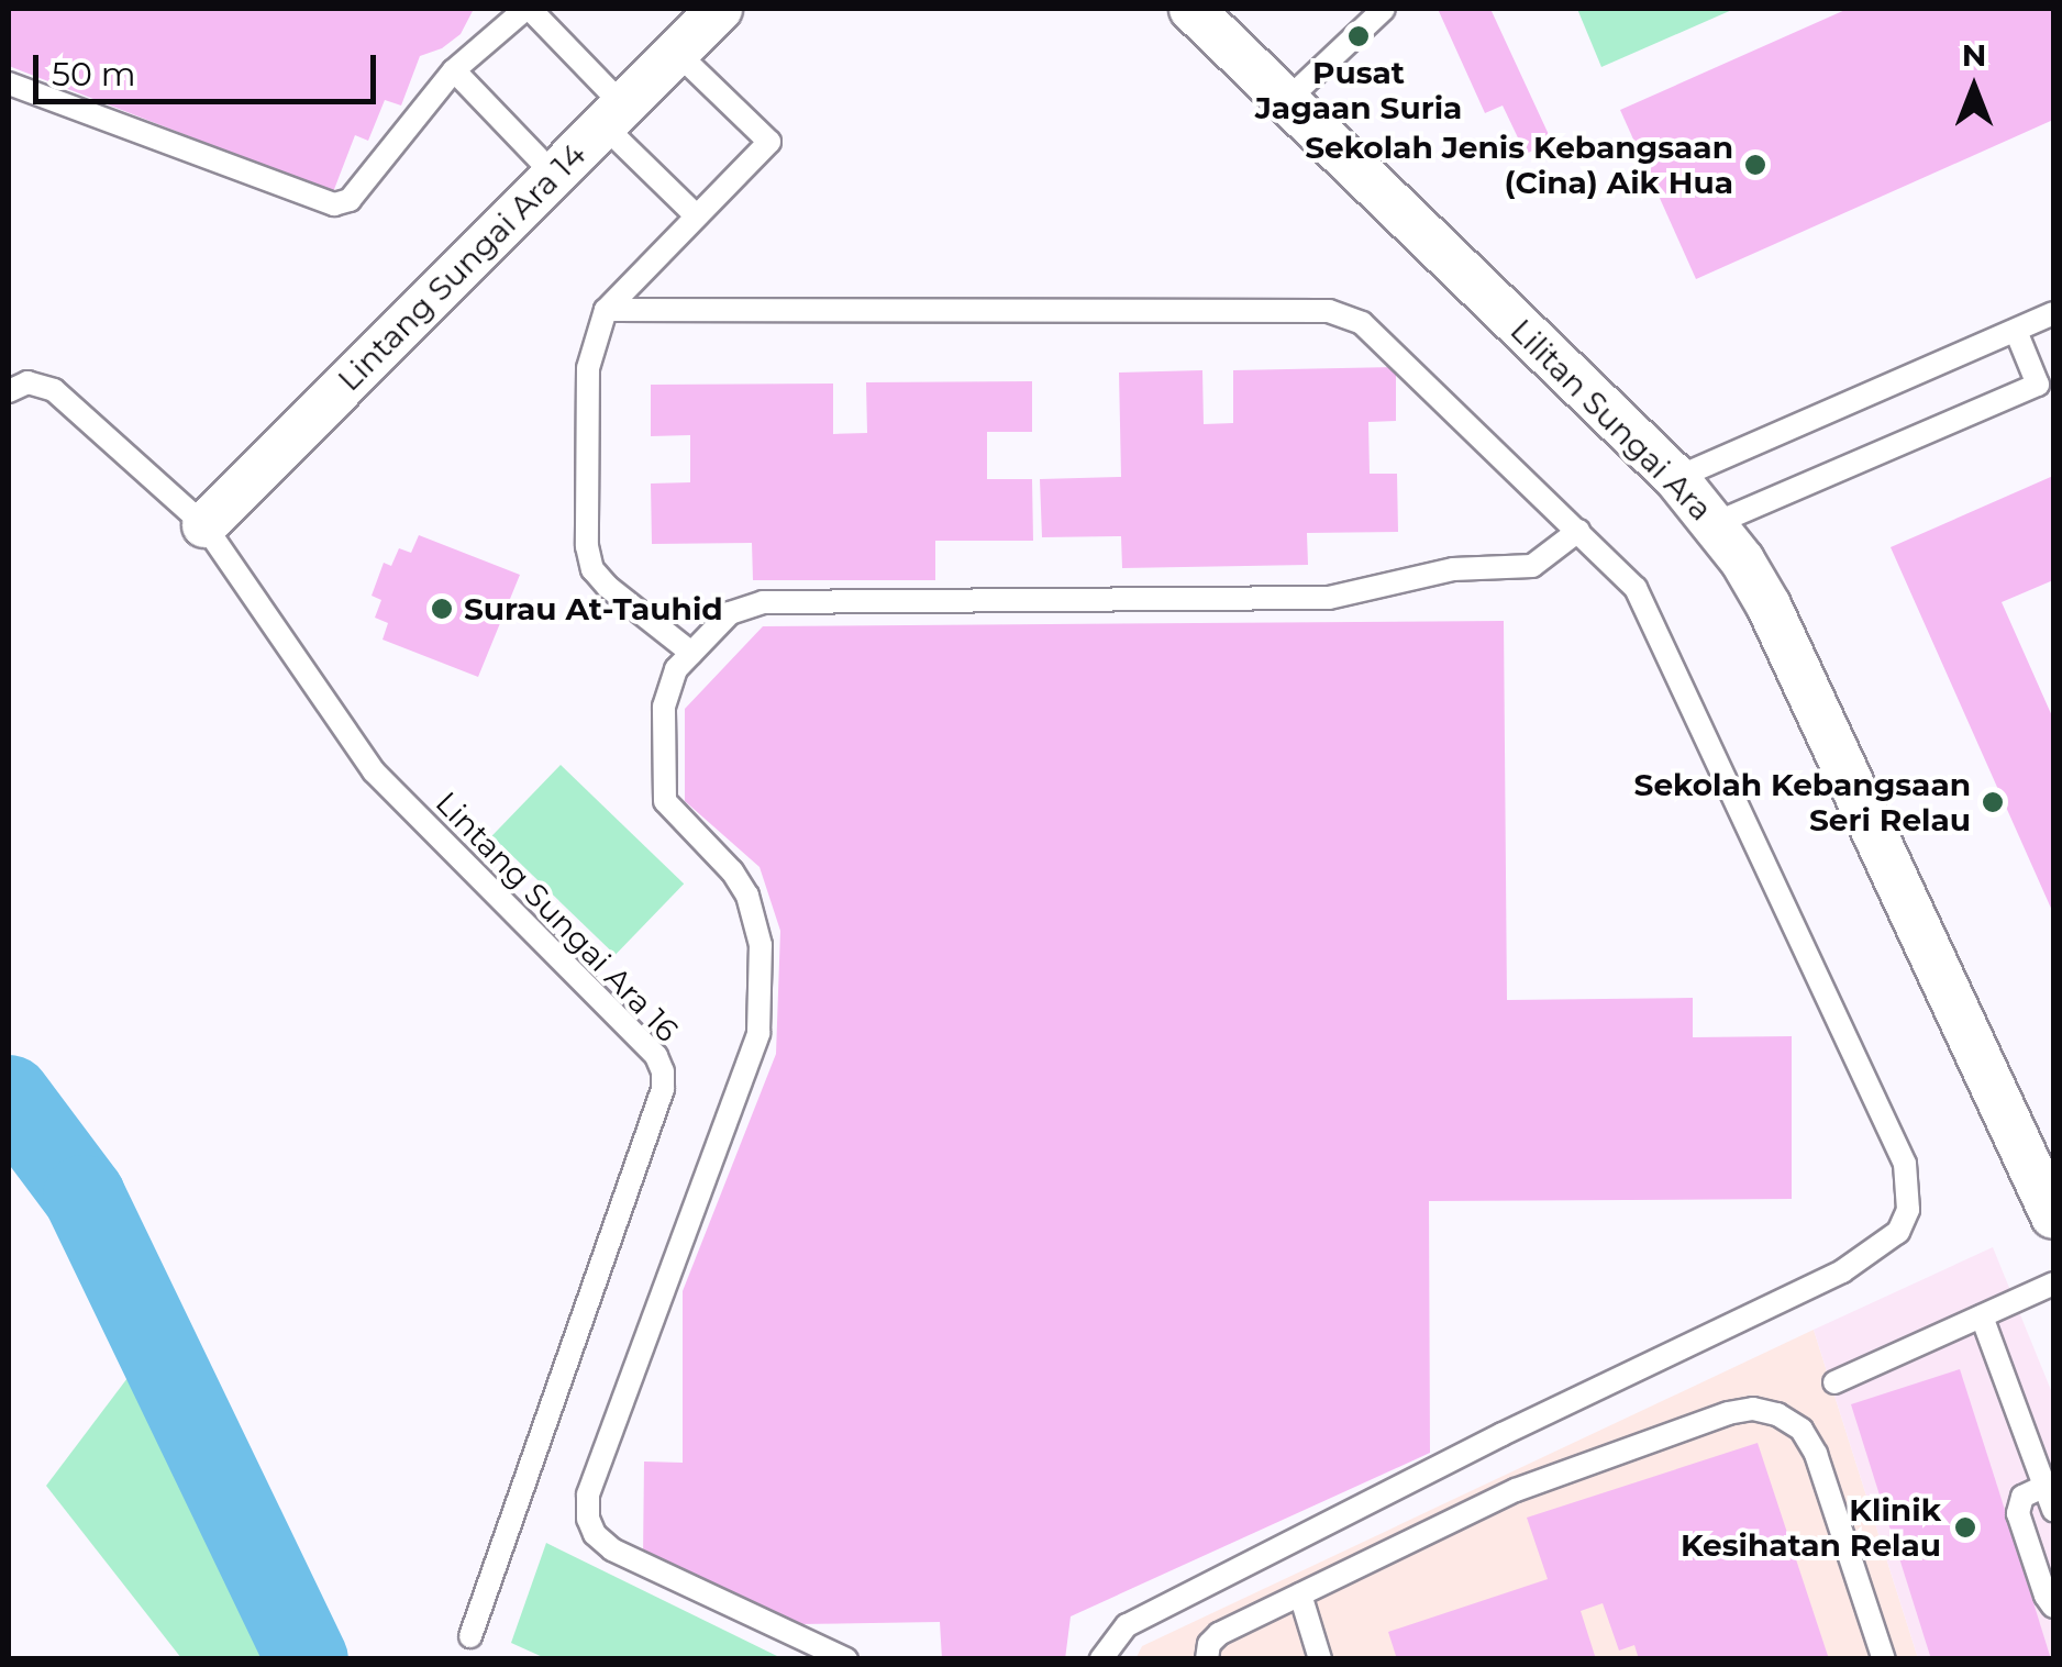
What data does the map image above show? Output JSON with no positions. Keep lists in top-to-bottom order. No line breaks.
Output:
{"streets":{"street":["Lintang Sungai Ara 14","Lilitan Sungai Ara"],"lane":["Lintang Sungai Ara 16"]},"crossings":[["Lintang Sungai Ara 14","Lintang Sungai Ara 16"]],"places":["Pusat Jagaan Suria","Sekolah Jenis Kebangsaan (Cina) Aik Hua","Surau At-Tauhid","Sekolah Kebangsaan Seri Relau","Klinik Kesihatan Relau"],"scale_bar":"50 m","north":"top"}
